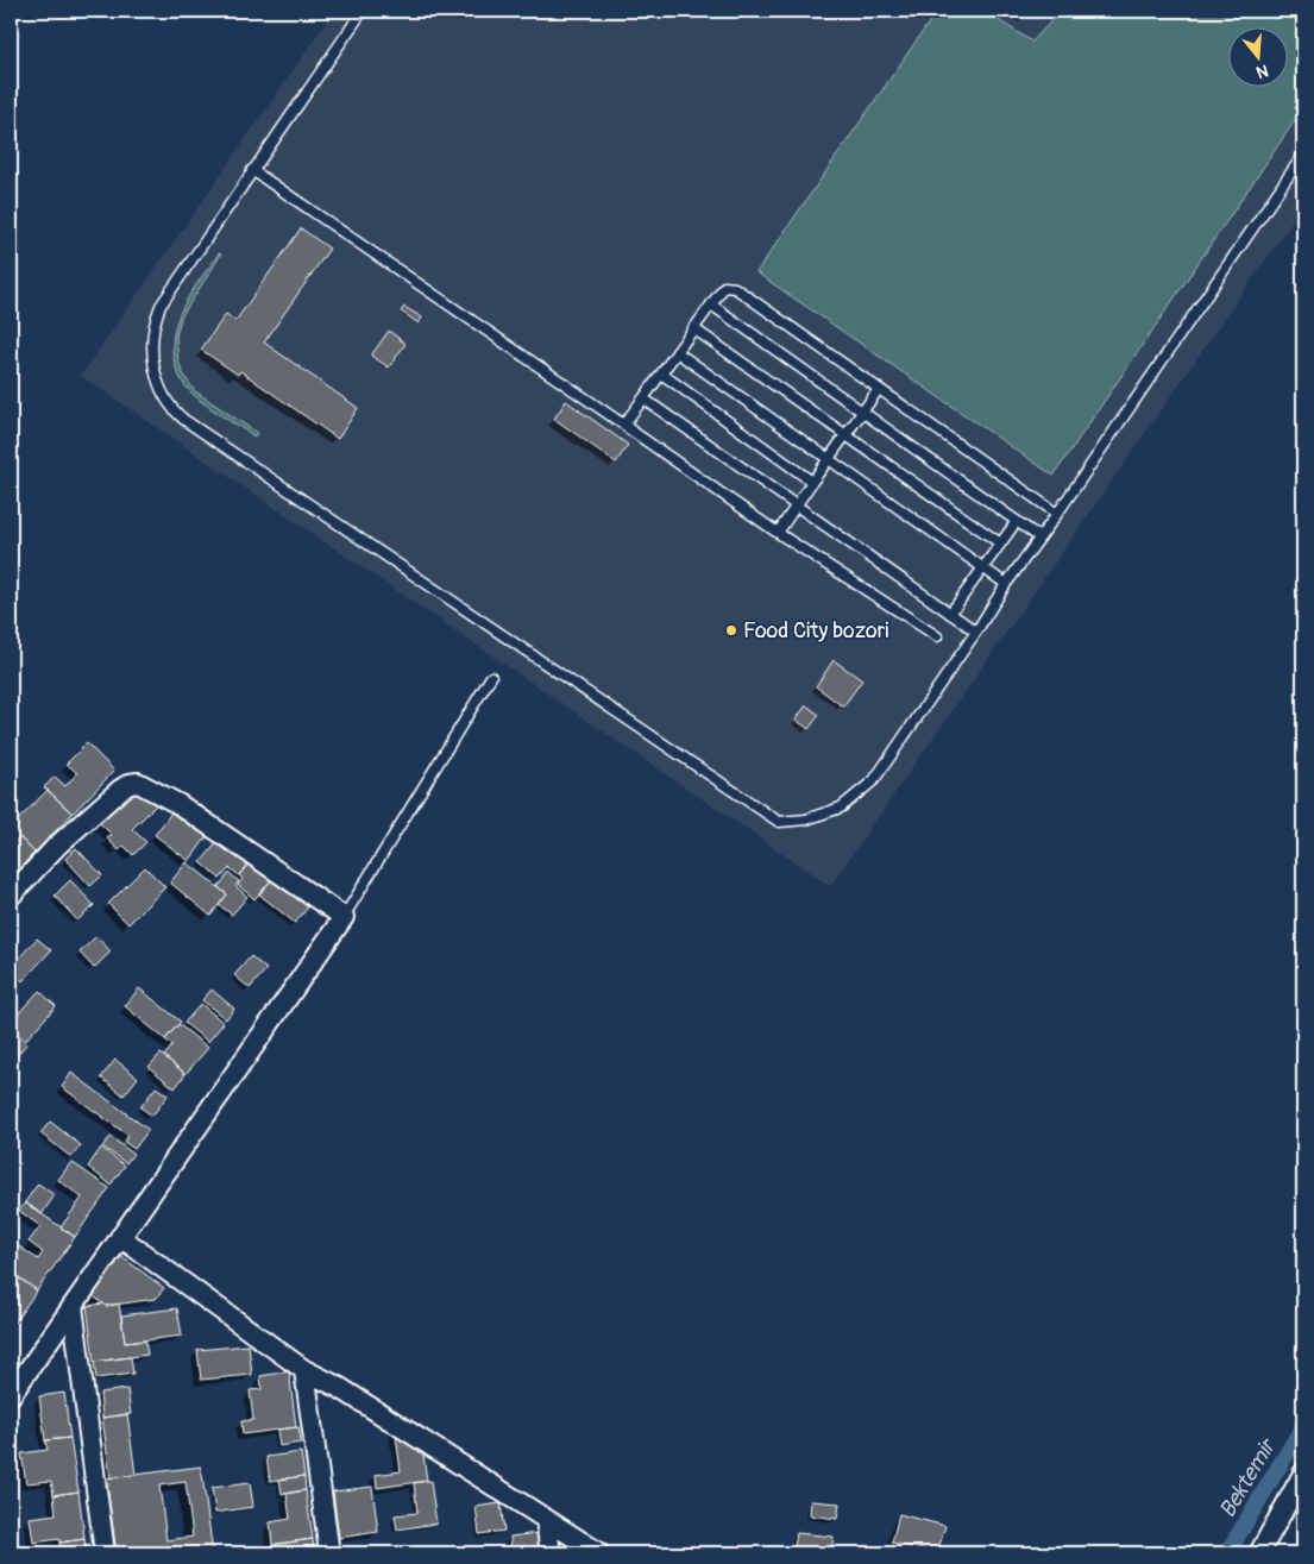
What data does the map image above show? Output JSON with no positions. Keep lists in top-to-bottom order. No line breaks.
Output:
{"water":["Bektemir"],"places":["Food City bozori"],"north":"bottom"}
